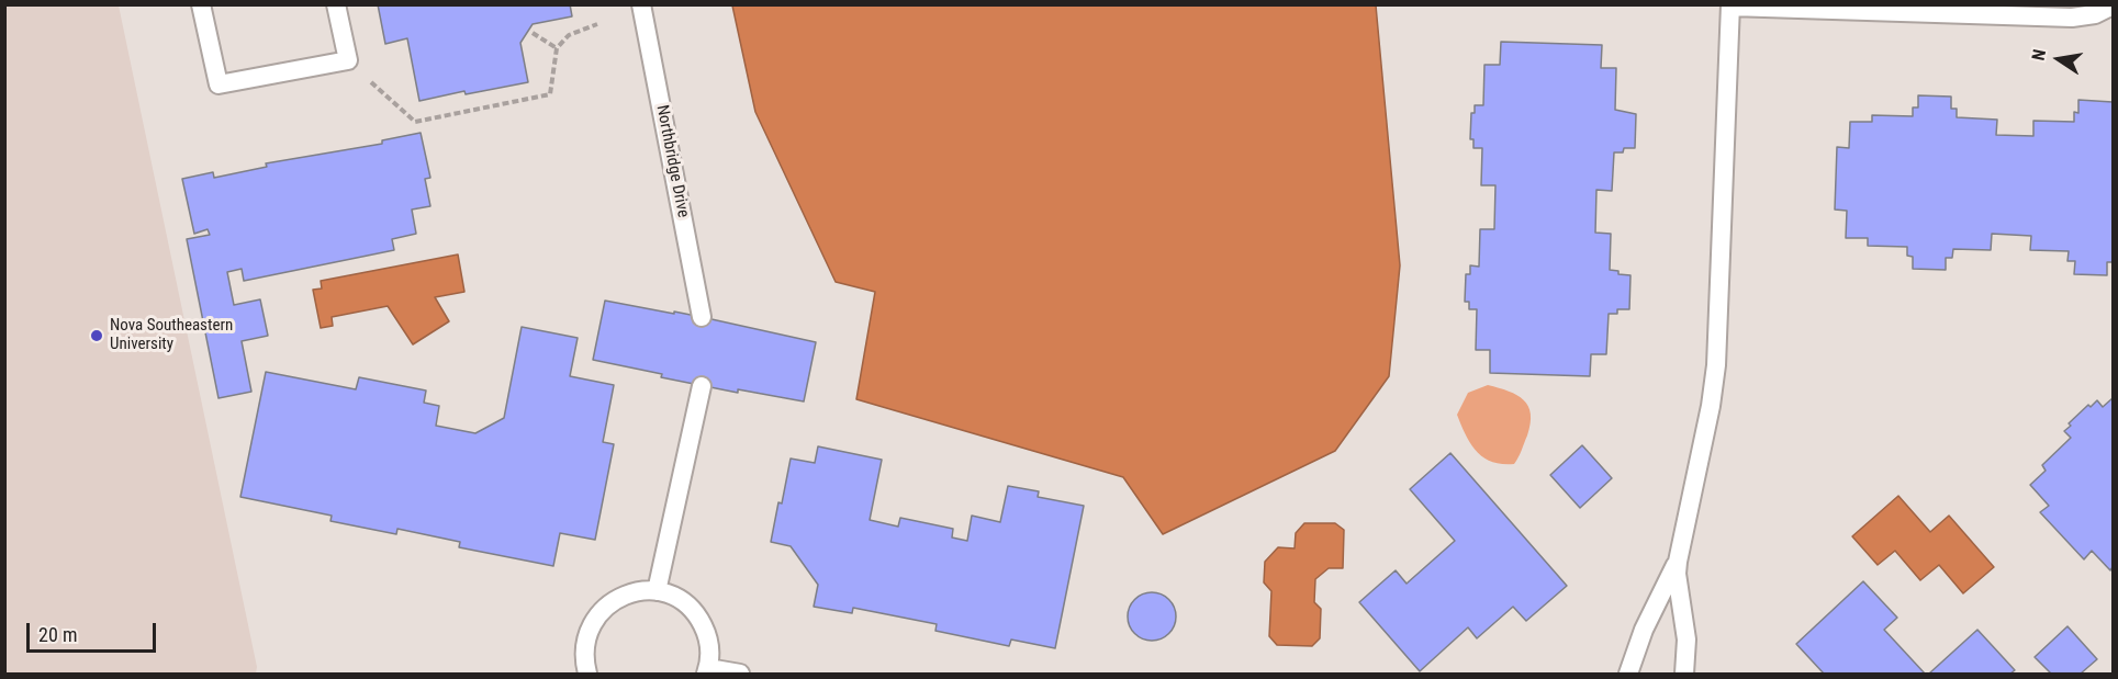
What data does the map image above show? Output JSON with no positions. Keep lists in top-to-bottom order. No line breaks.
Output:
{"streets":{"lane":["Northbridge Drive"]},"places":["Nova Southeastern University"],"scale_bar":"20 m","north":"left"}
